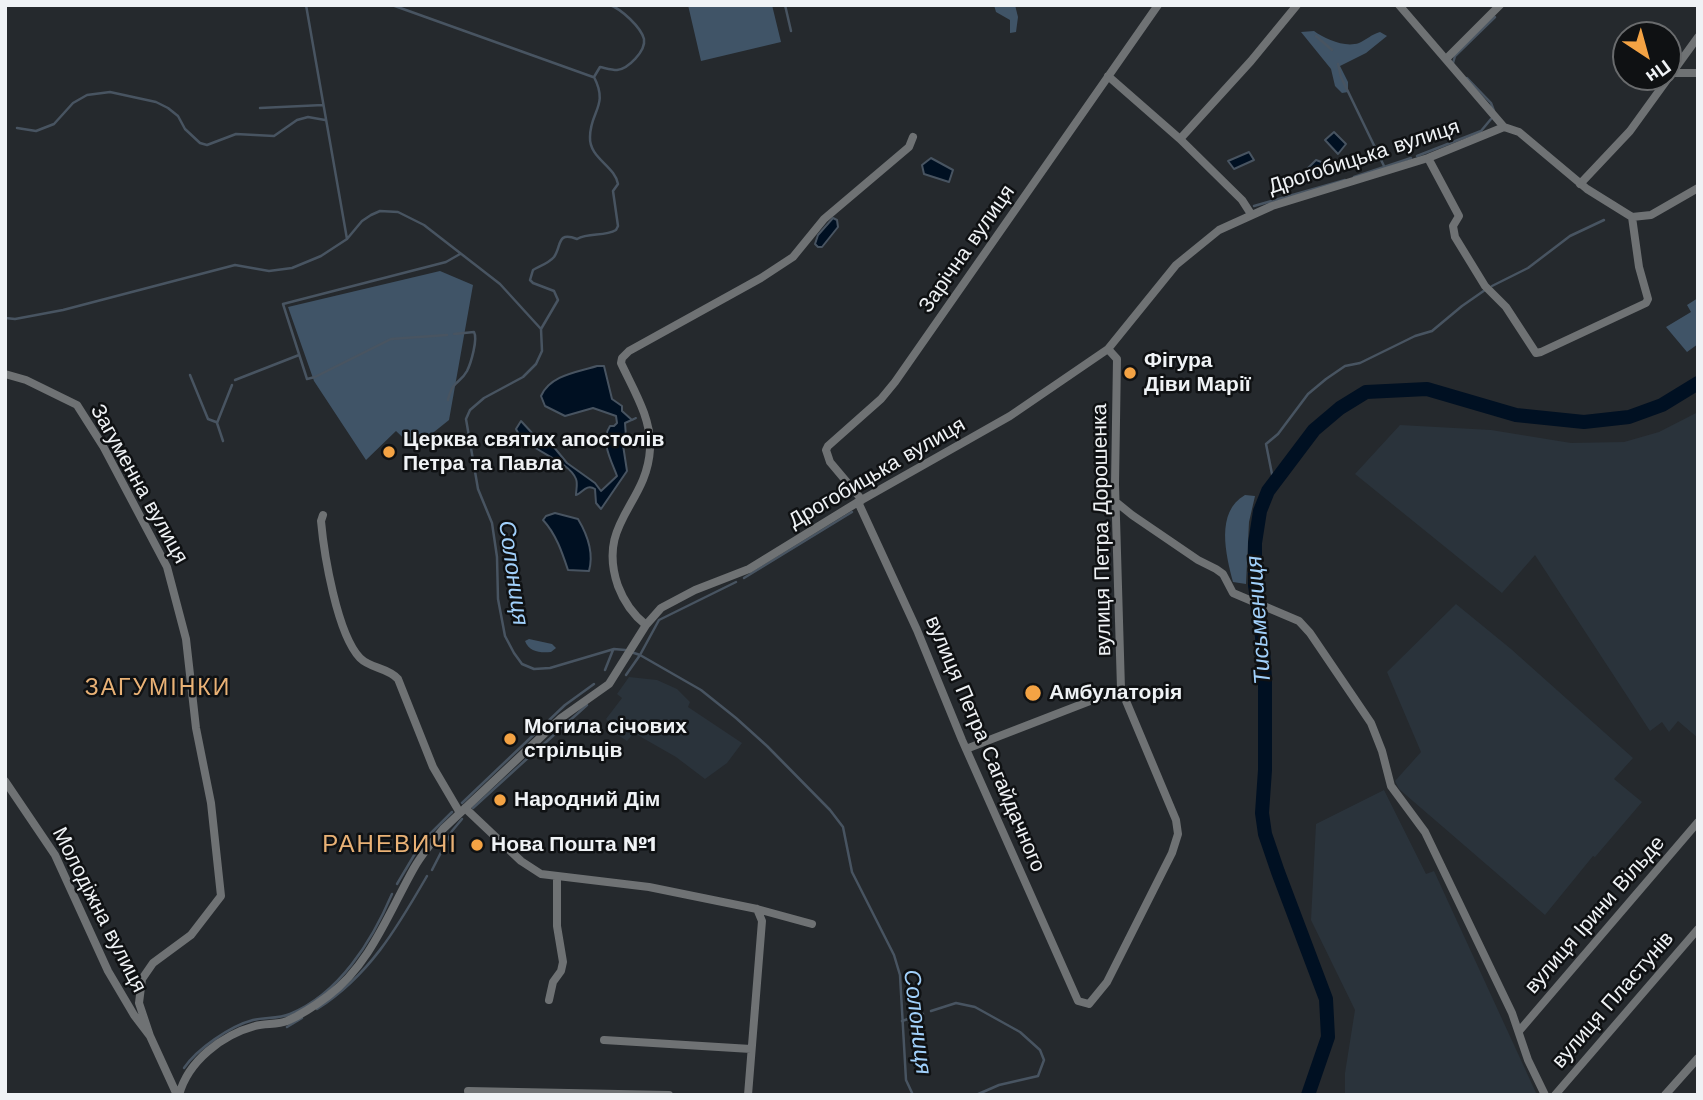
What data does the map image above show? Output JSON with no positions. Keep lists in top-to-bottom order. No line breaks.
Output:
{"streets":{"street":["Дрогобицька вулиця","Зарічна вулиця","Загуменна вулиця","вулиця Петра Дорошенка","вулиця Петра Сагайдачного","Молодіжна вулиця","вулиця Ірини Вільде","вулиця Пластунів"]},"crossings":[["Дрогобицька вулиця","Зарічна вулиця"],["Дрогобицька вулиця","вулиця Петра Дорошенка"],["Дрогобицька вулиця","вулиця Петра Сагайдачного"],["Дрогобицька вулиця","Молодіжна вулиця"],["Зарічна вулиця","вулиця Петра Сагайдачного"],["Загуменна вулиця","Молодіжна вулиця"],["вулиця Петра Дорошенка","вулиця Петра Сагайдачного"]],"districts":["ЗАГУМІНКИ","РАНЕВИЧІ"],"water":["Солониця","Тисьмениця"],"places":["Фігура Діви Марії","Церква святих апостолів Петра та Павла","Амбулаторія","Могила січових стрільців","Народний Дім","Нова Пошта №1"],"north":"bottom right"}
